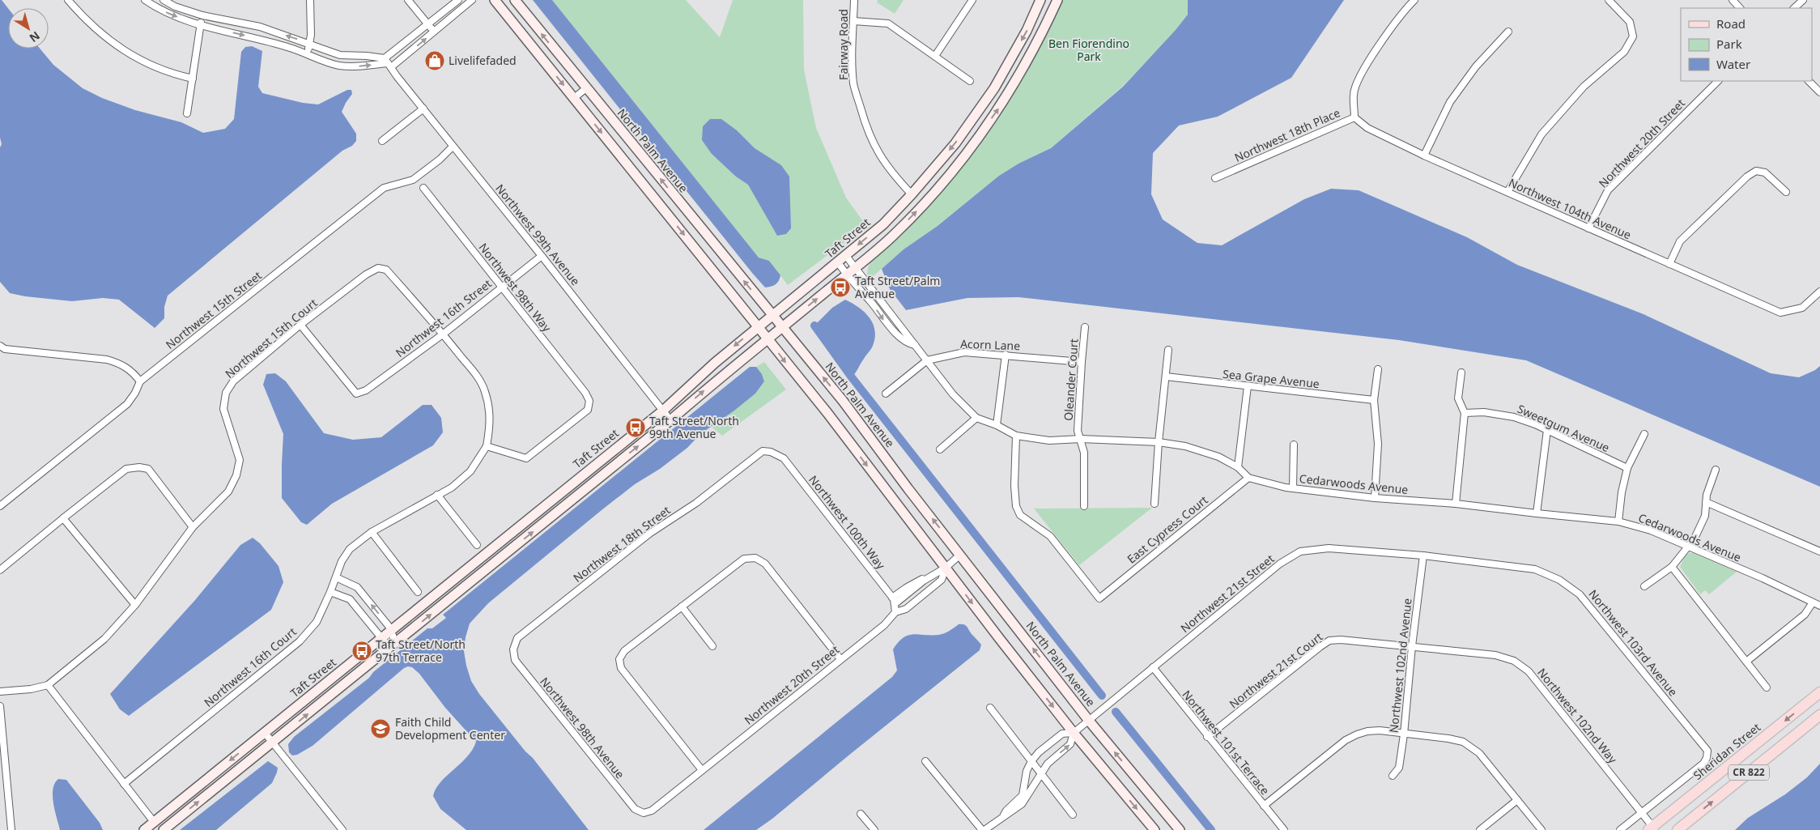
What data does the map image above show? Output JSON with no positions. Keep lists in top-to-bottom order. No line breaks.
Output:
{"streets":{"main road":["Sheridan Street","CR 822"],"street":["Fairway Road","Northwest 18th Place","Northwest 20th Street","North Palm Avenue","Northwest 104th Avenue","Northwest 99th Avenue","Taft Street","Northwest 98th Way","Northwest 15th Street","Northwest 16th Street","Northwest 15th Court","Acorn Lane","Sea Grape Avenue","Oleander Court","Sweetgum Avenue","Cedarwoods Avenue","Northwest 100th Way","East Cypress Court","Northwest 18th Street","Northwest 21st Street","Northwest 103rd Avenue","Northwest 102nd Avenue","Northwest 16th Court","Northwest 21st Court","Northwest 102nd Way","Northwest 98th Avenue","Northwest 101st Terrace"]},"crossings":[["Fairway Road","Taft Street"],["Northwest 18th Place","Northwest 104th Avenue"],["Northwest 20th Street","North Palm Avenue"],["Northwest 20th Street","Northwest 104th Avenue"],["Northwest 20th Street","Northwest 100th Way"],["Northwest 20th Street","Northwest 98th Avenue"],["North Palm Avenue","Taft Street"],["North Palm Avenue","Northwest 21st Street"],["Northwest 99th Avenue","Taft Street"],["Northwest 99th Avenue","Northwest 15th Street"],["Northwest 99th Avenue","Northwest 16th Street"],["Northwest 98th Way","Northwest 16th Street"],["Northwest 98th Way","Northwest 16th Court"],["Northwest 16th Street","Northwest 15th Court"],["Acorn Lane","Oleander Court"],["Cedarwoods Avenue","East Cypress Court"],["Northwest 100th Way","Northwest 18th Street"],["Northwest 18th Street","Northwest 98th Avenue"],["Northwest 21st Street","Northwest 103rd Avenue"],["Northwest 21st Street","Northwest 102nd Avenue"],["Northwest 21st Street","Northwest 101st Terrace"],["Northwest 103rd Avenue","Northwest 102nd Avenue"],["Northwest 103rd Avenue","Northwest 102nd Way"],["Northwest 102nd Avenue","Northwest 21st Court"],["Northwest 102nd Avenue","Northwest 102nd Way"],["Northwest 21st Court","Northwest 102nd Way"],["Northwest 21st Court","Northwest 101st Terrace"],["Northwest 102nd Way","Sheridan Street"]],"parks":["Ben Fiorendino Park"],"places":{"shop":["Livelifefaded"],"bus stop":["Taft Street/Palm Avenue","Taft Street/North 99th Avenue","Taft Street/North 97th Terrace"],"school or university":["Faith Child Development Center"]},"legend":["Road","Park","Water"],"north":"bottom right"}
